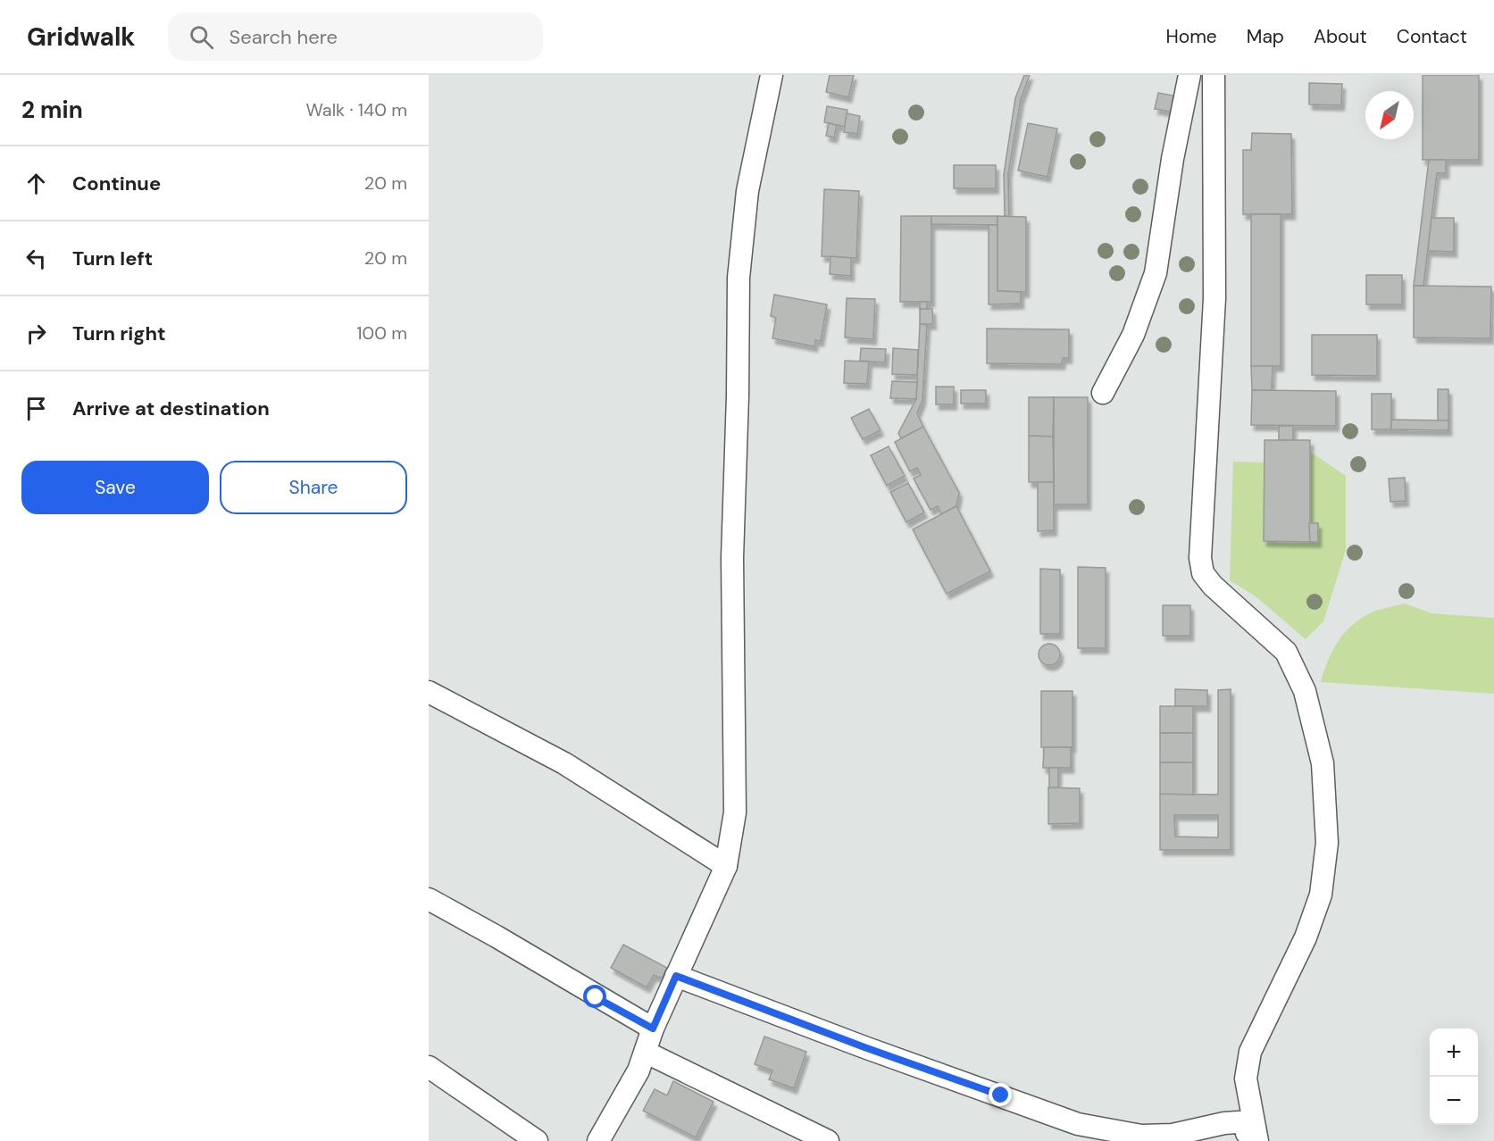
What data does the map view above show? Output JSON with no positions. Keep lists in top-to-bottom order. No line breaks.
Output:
{"north":"bottom left","page":{"header":"Gridwalk","search":"Search here","nav":["Home","Map","About","Contact"],"heading":["2 min","Walk · 140 m"],"list":[["Continue","20 m"],["Turn left","20 m"],["Turn right","100 m"],"Arrive at destination"],"buttons":["Save","Share"],"map_buttons":["+","−"]}}
